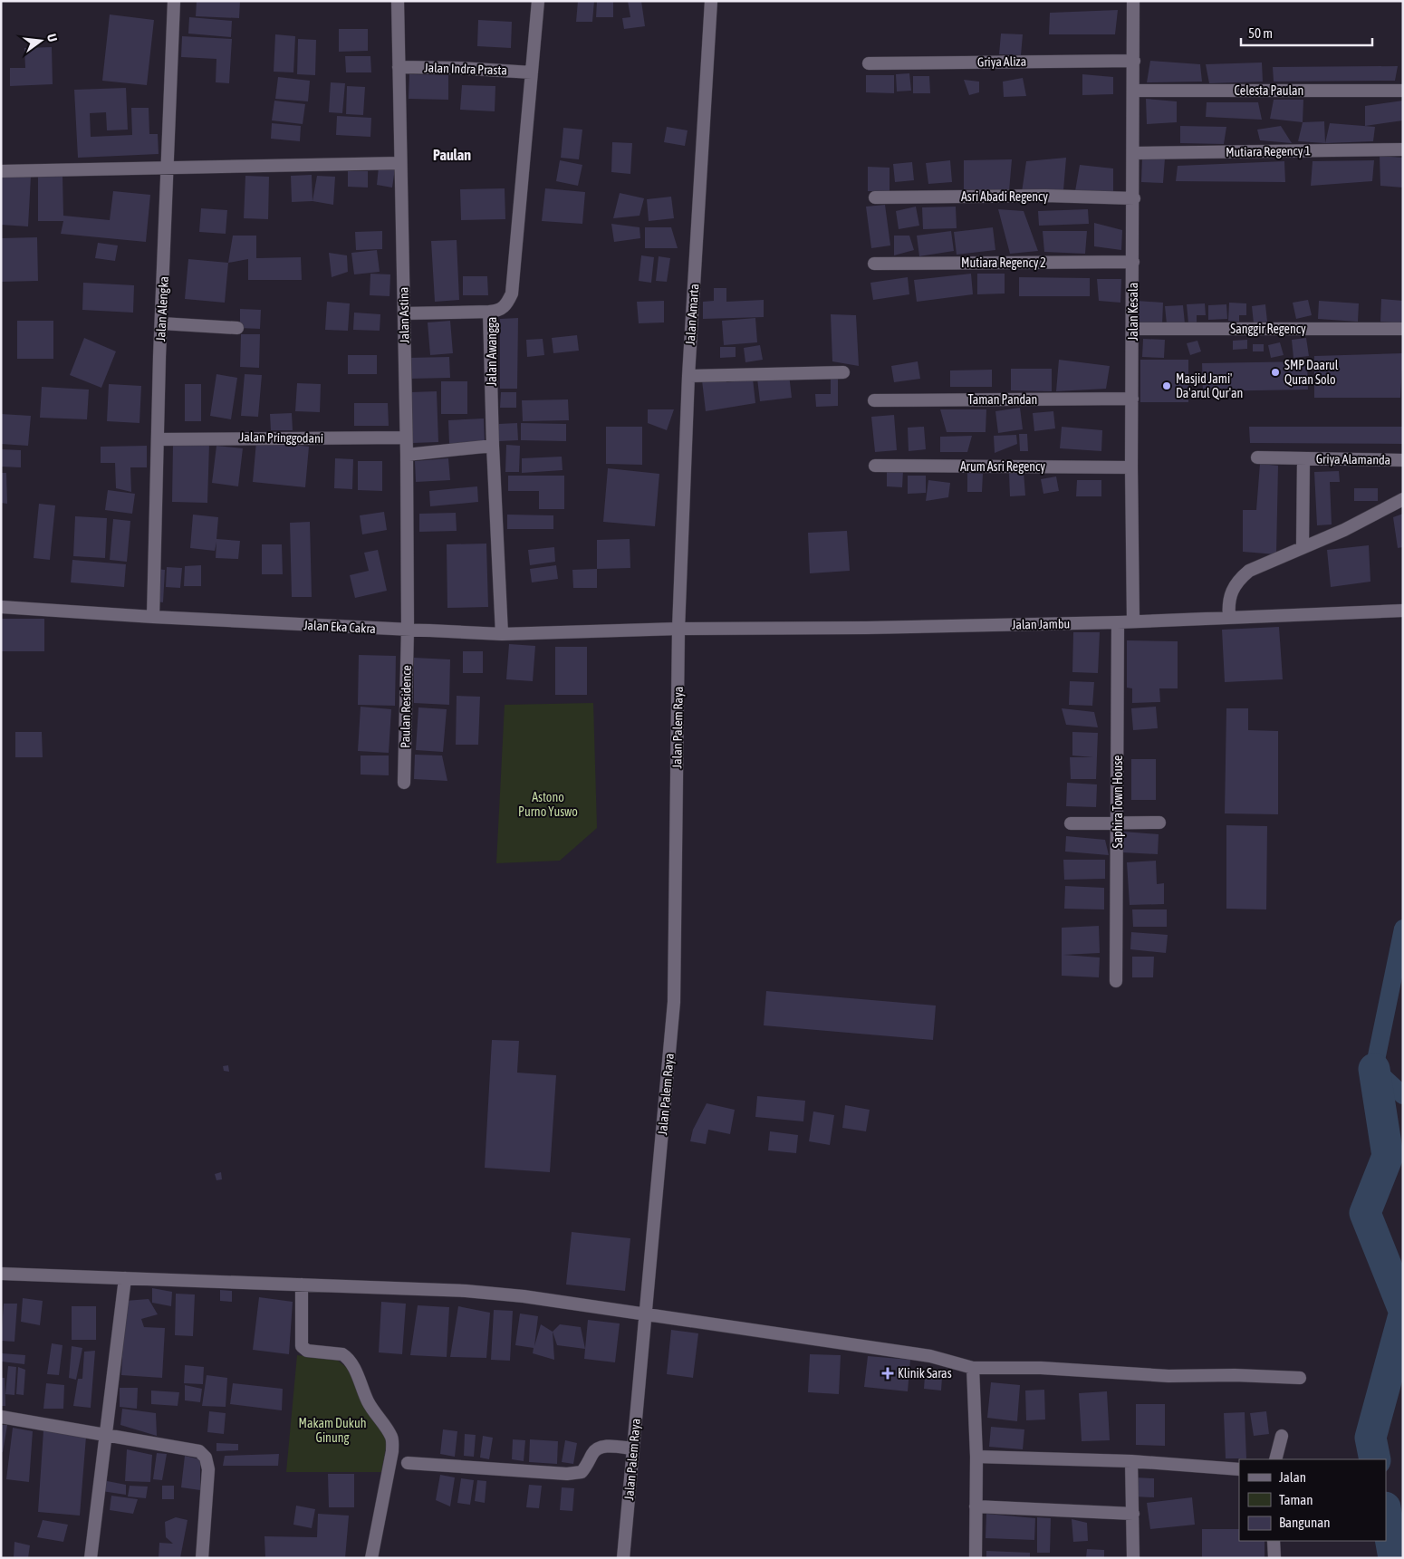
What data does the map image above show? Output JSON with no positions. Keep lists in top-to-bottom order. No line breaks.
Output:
{"streets":{"street":["Griya Aliza","Jalan Indra Prasta","Celesta Paulan","Mutiara Regency 1","Asri Abadi Regency","Mutiara Regency 2","Jalan Alengka","Jalan Kesala","Jalan Amarta","Jalan Astina","Sanggir Regency","Jalan Awangga","Taman Pandan","Jalan Pringgodani","Griya Alamanda","Arum Asri Regency","Jalan Jambu","Jalan Eka Cakra","Paulan Residence","Jalan Palem Raya","Saphira Town House"]},"crossings":[["Griya Aliza","Jalan Kesala"],["Jalan Indra Prasta","Jalan Astina"],["Jalan Indra Prasta","Jalan Awangga"],["Celesta Paulan","Jalan Kesala"],["Mutiara Regency 1","Jalan Kesala"],["Asri Abadi Regency","Jalan Kesala"],["Mutiara Regency 2","Jalan Kesala"],["Jalan Alengka","Jalan Pringgodani"],["Jalan Alengka","Jalan Eka Cakra"],["Jalan Kesala","Sanggir Regency"],["Jalan Kesala","Taman Pandan"],["Jalan Kesala","Arum Asri Regency"],["Jalan Kesala","Jalan Jambu"],["Jalan Amarta","Jalan Jambu"],["Jalan Amarta","Jalan Eka Cakra"],["Jalan Amarta","Jalan Palem Raya"],["Jalan Astina","Jalan Pringgodani"],["Jalan Astina","Jalan Eka Cakra"],["Jalan Astina","Paulan Residence"],["Jalan Awangga","Jalan Eka Cakra"],["Jalan Jambu","Jalan Eka Cakra"],["Jalan Jambu","Jalan Palem Raya"],["Jalan Jambu","Saphira Town House"],["Jalan Eka Cakra","Paulan Residence"],["Jalan Eka Cakra","Jalan Palem Raya"]],"districts":["Paulan"],"parks":["Astono Purno Yuswo","Makam Dukuh Ginung"],"places":{"other":["SMP Daarul Quran Solo","Masjid Jami' Da'arul Qur'an"],"health":["Klinik Saras"]},"legend":["Jalan","Taman","Bangunan"],"scale_bar":"50 m","north":"right"}
